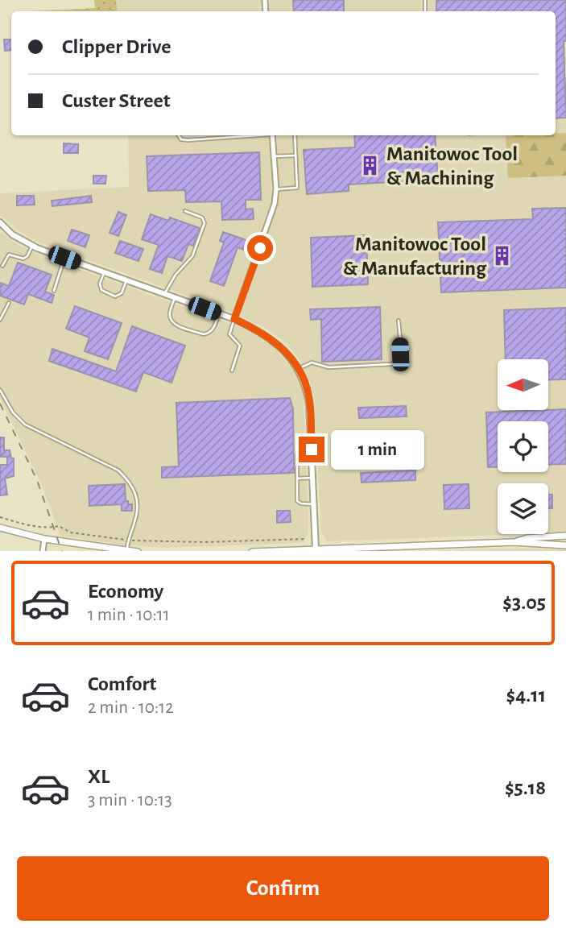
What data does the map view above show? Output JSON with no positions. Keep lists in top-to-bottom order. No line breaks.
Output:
{"places":{"building":["Manitowoc Tool & Machining","Manitowoc Tool & Manufacturing"]},"north":"left","page":{"banner":["Clipper Drive","Custer Street"],"bubble":"1 min","list":[{"name":"Economy","note":"1 min · 10:11","value":"$3.05"},{"name":"Comfort","note":"2 min · 10:12","value":"$4.11"},{"name":"XL","note":"3 min · 10:13","value":"$5.18"}],"buttons":"Confirm"}}
